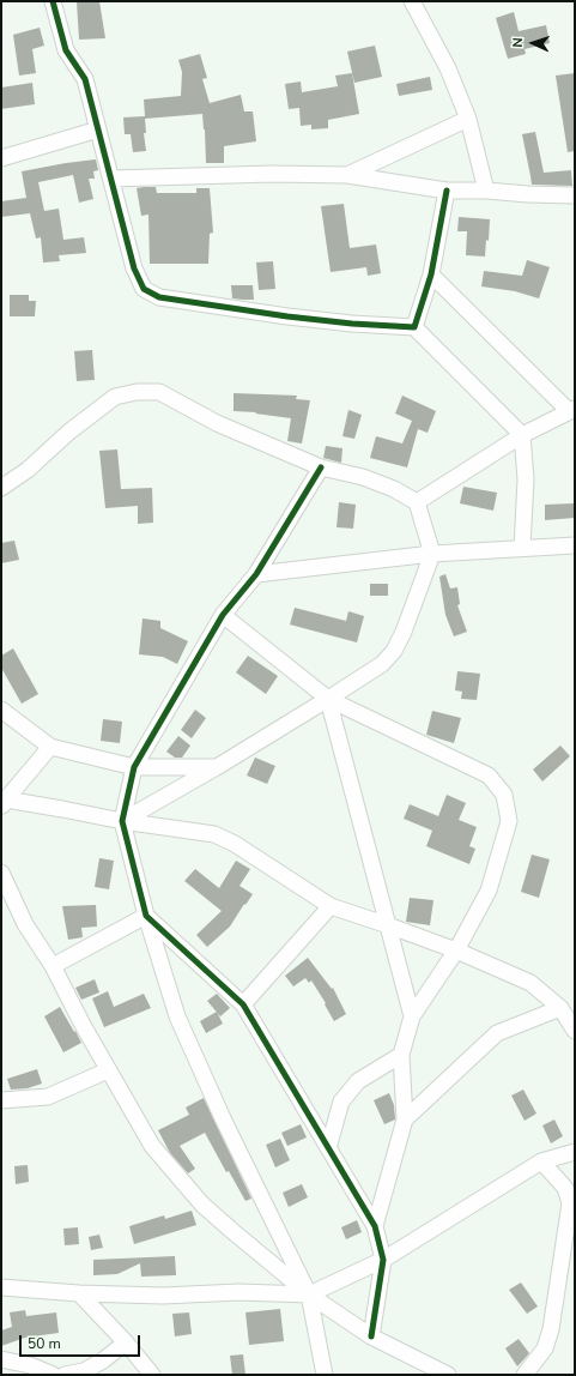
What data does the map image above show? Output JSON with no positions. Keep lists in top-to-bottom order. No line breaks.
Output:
{"scale_bar":"50 m","north":"left"}
